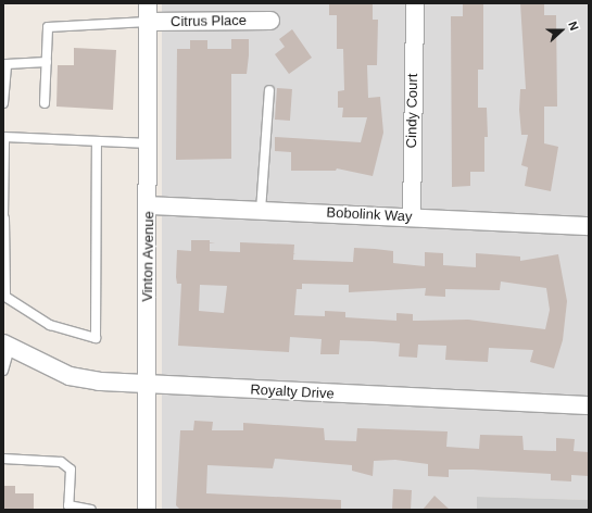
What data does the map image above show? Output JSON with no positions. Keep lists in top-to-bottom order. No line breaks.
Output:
{"streets":{"street":["Citrus Place","Cindy Court","Bobolink Way","Vinton Avenue","Royalty Drive"]},"crossings":[["Citrus Place","Vinton Avenue"],["Cindy Court","Bobolink Way"],["Bobolink Way","Vinton Avenue"],["Vinton Avenue","Royalty Drive"]],"north":"right"}
